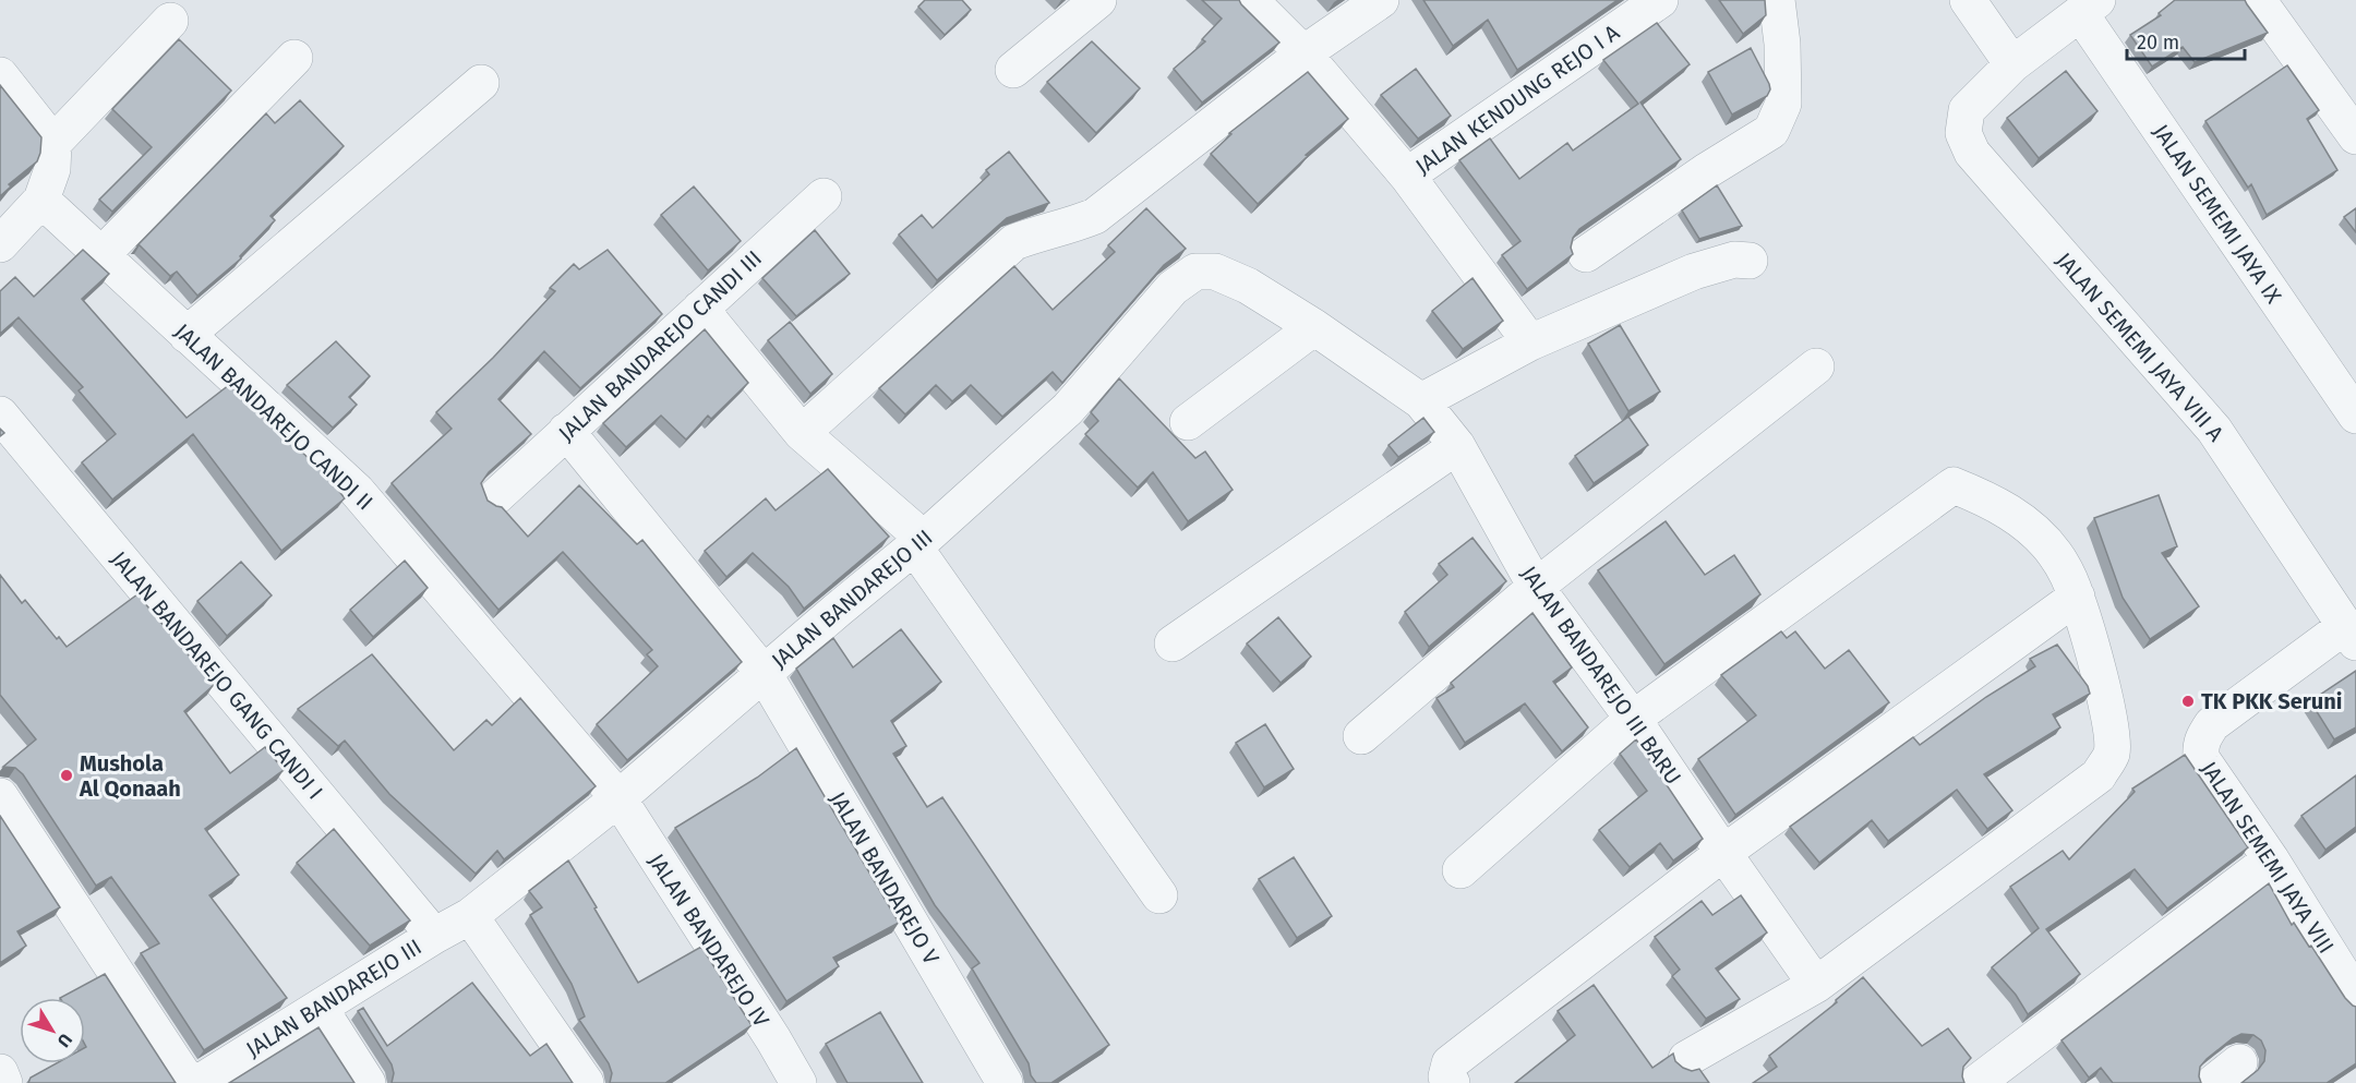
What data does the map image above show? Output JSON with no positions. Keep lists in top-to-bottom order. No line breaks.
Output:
{"streets":{"street":["JALAN KENDUNG REJO I A","JALAN SEMEMI JAYA IX","JALAN BANDAREJO CANDI III","JALAN SEMEMI JAYA VIII A","JALAN BANDAREJO CANDI II","JALAN BANDAREJO III","JALAN BANDAREJO GANG CANDI I","JALAN BANDAREJO III BARU","JALAN SEMEMI JAYA VIII","JALAN BANDAREJO V","JALAN BANDAREJO IV"]},"crossings":[["JALAN SEMEMI JAYA IX","JALAN SEMEMI JAYA VIII A"],["JALAN BANDAREJO CANDI III","JALAN BANDAREJO V"],["JALAN SEMEMI JAYA VIII A","JALAN SEMEMI JAYA VIII"],["JALAN BANDAREJO CANDI II","JALAN BANDAREJO III"],["JALAN BANDAREJO CANDI II","JALAN BANDAREJO IV"],["JALAN BANDAREJO III","JALAN BANDAREJO GANG CANDI I"],["JALAN BANDAREJO III","JALAN BANDAREJO III BARU"],["JALAN BANDAREJO III","JALAN BANDAREJO V"],["JALAN BANDAREJO III","JALAN BANDAREJO IV"]],"places":["TK PKK Seruni","Mushola Al Qonaah"],"scale_bar":"20 m","north":"bottom right"}
